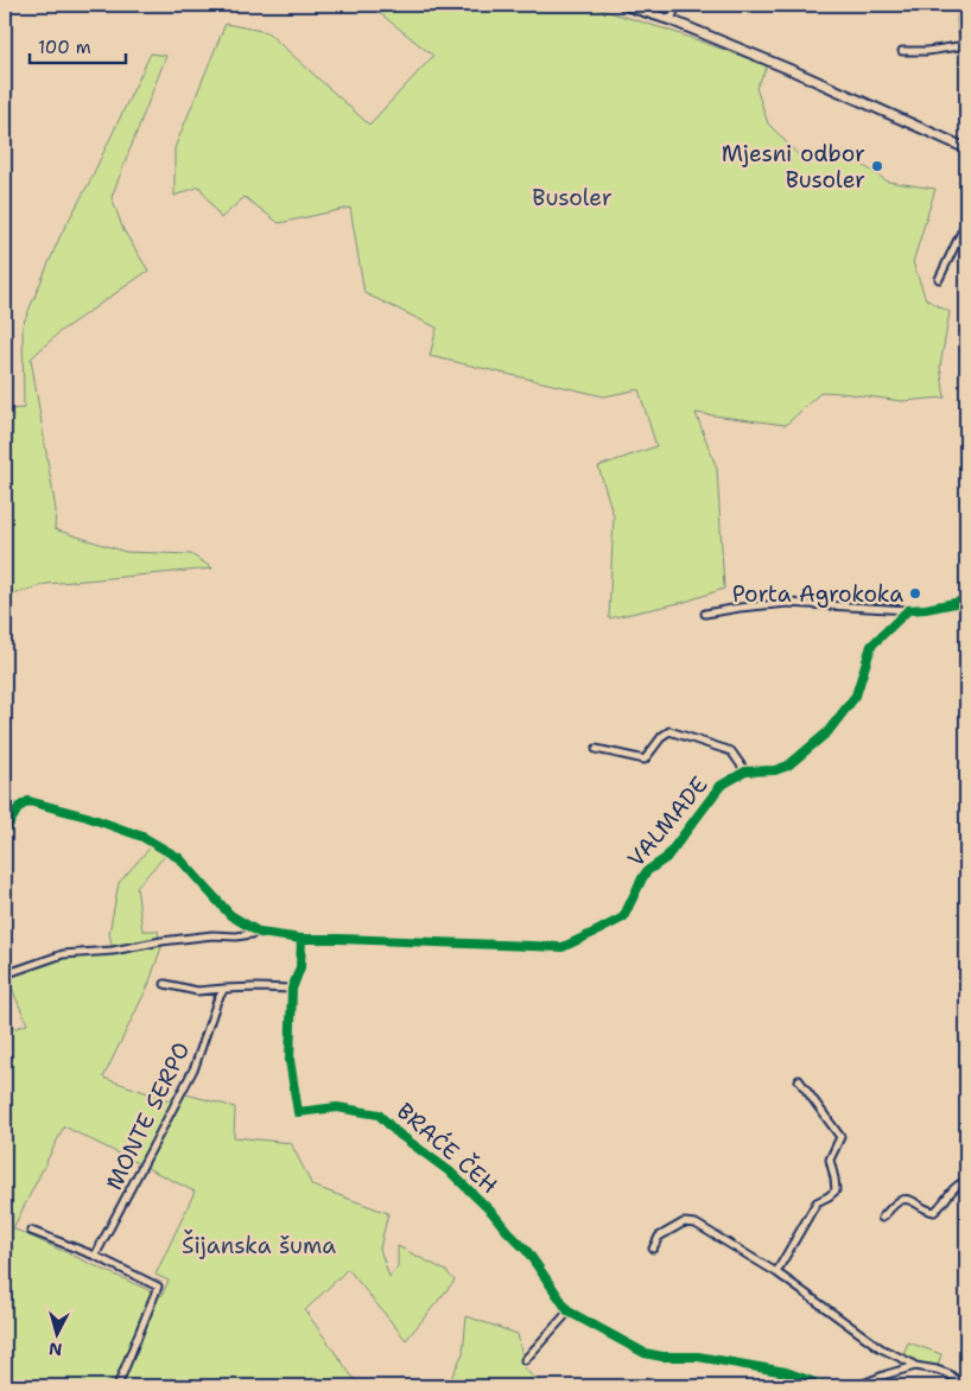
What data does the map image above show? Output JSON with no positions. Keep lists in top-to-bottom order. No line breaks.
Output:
{"streets":{"street":["VALMADE","MONTE SERPO","BRAĆE ČEH"]},"crossings":[["VALMADE","BRAĆE ČEH"]],"parks":["Busoler","Šijanska šuma"],"places":["Mjesni odbor Busoler","Porta Agrokoka"],"scale_bar":"100 m","north":"bottom"}
